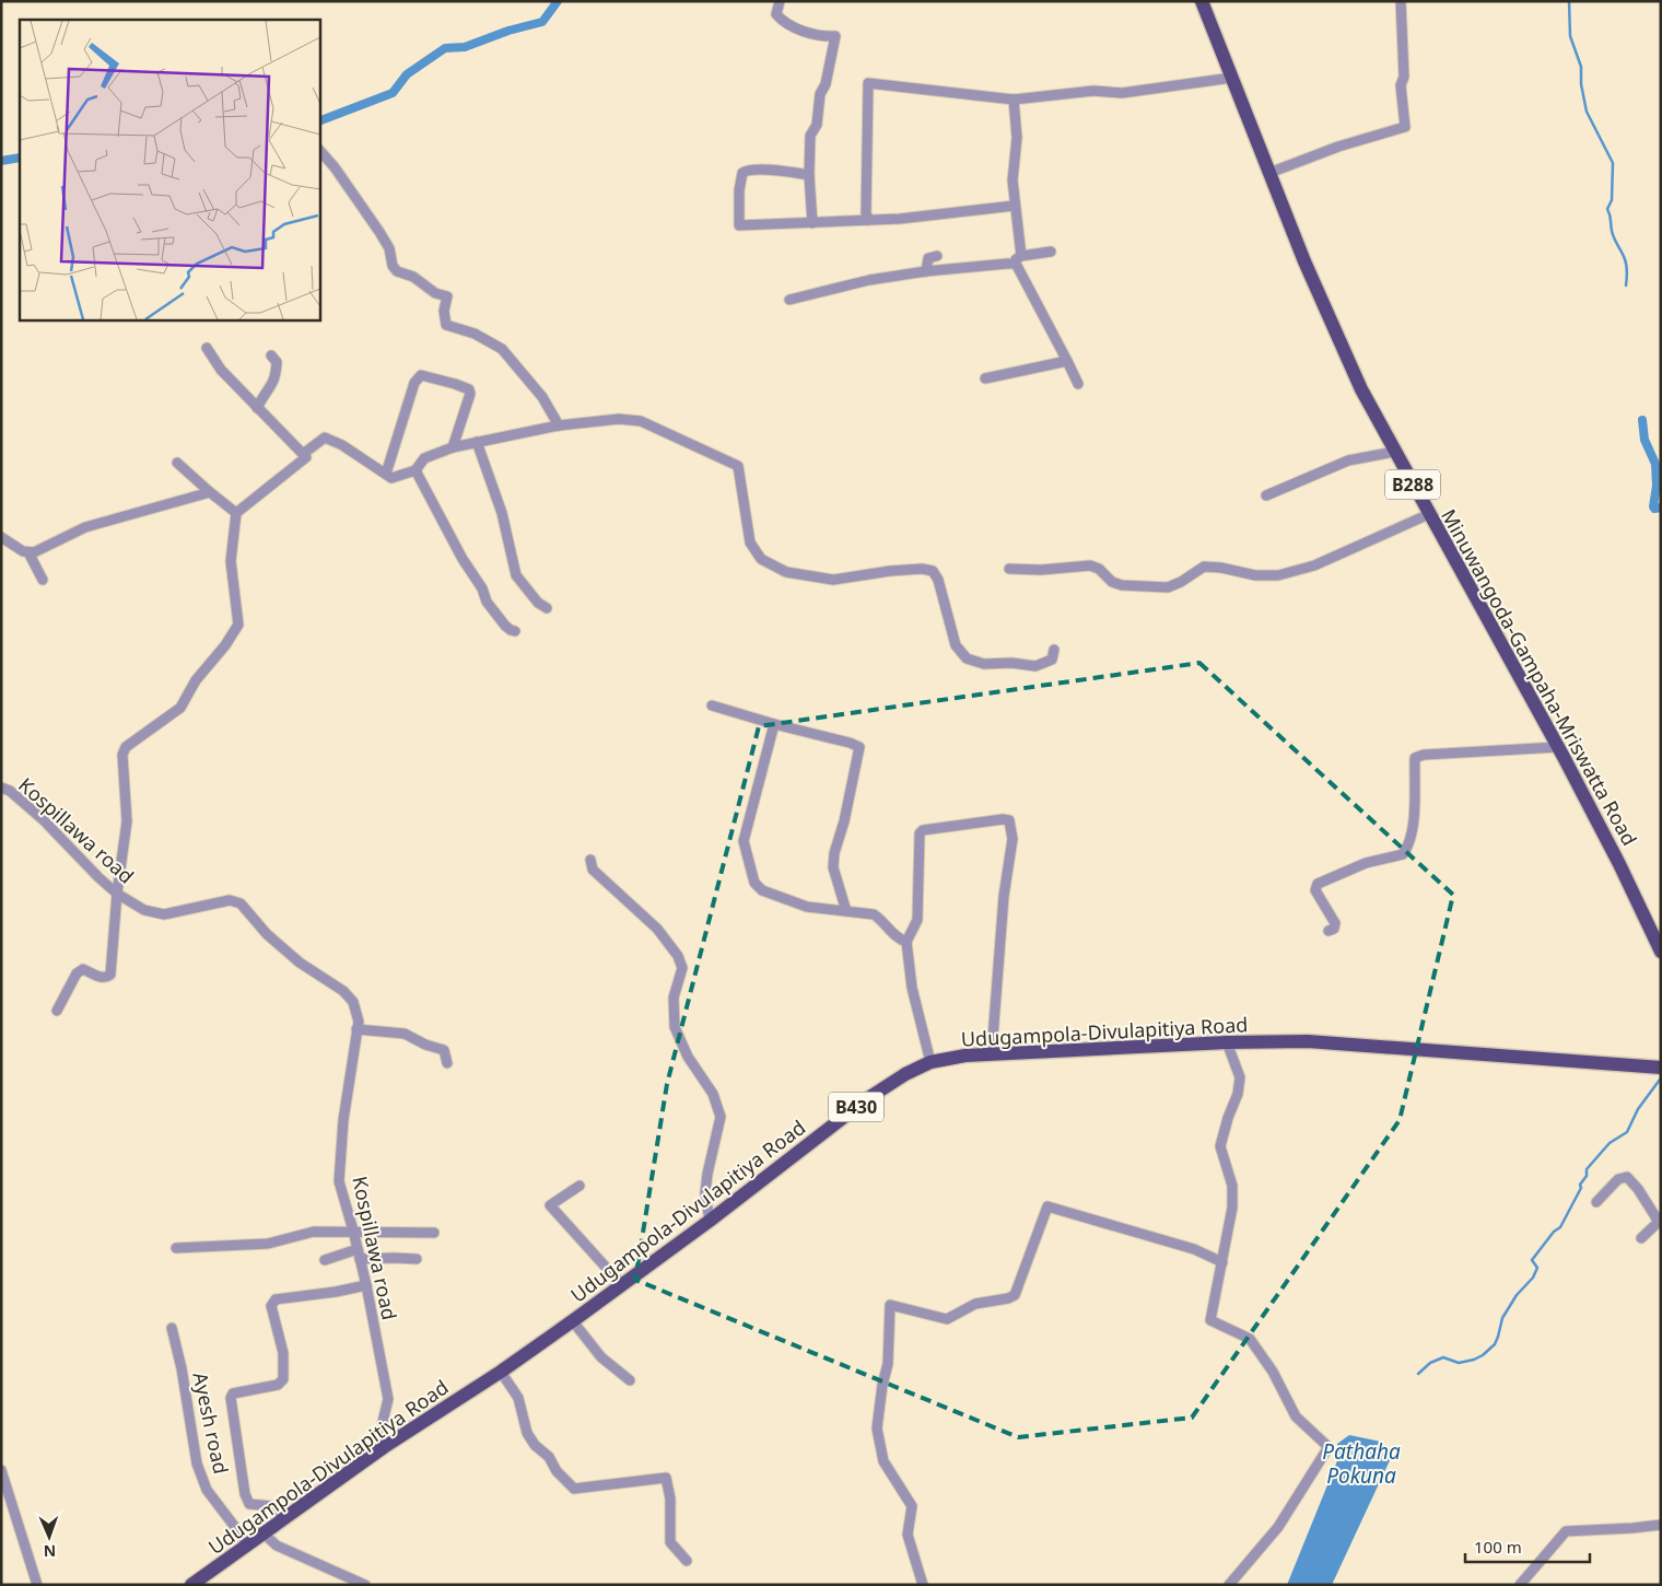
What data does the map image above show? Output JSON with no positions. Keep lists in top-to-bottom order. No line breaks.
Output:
{"streets":{"main road":["B288","Minuwangoda-Gampaha-Mriswatta Road","Udugampola-Divulapitiya Road","B430"],"street":["Kospillawa road","Ayesh road"]},"crossings":[["Kospillawa road","Udugampola-Divulapitiya Road"],["Udugampola-Divulapitiya Road","Ayesh road"]],"water":["Pathaha Pokuna"],"scale_bar":"100 m","north":"bottom"}
